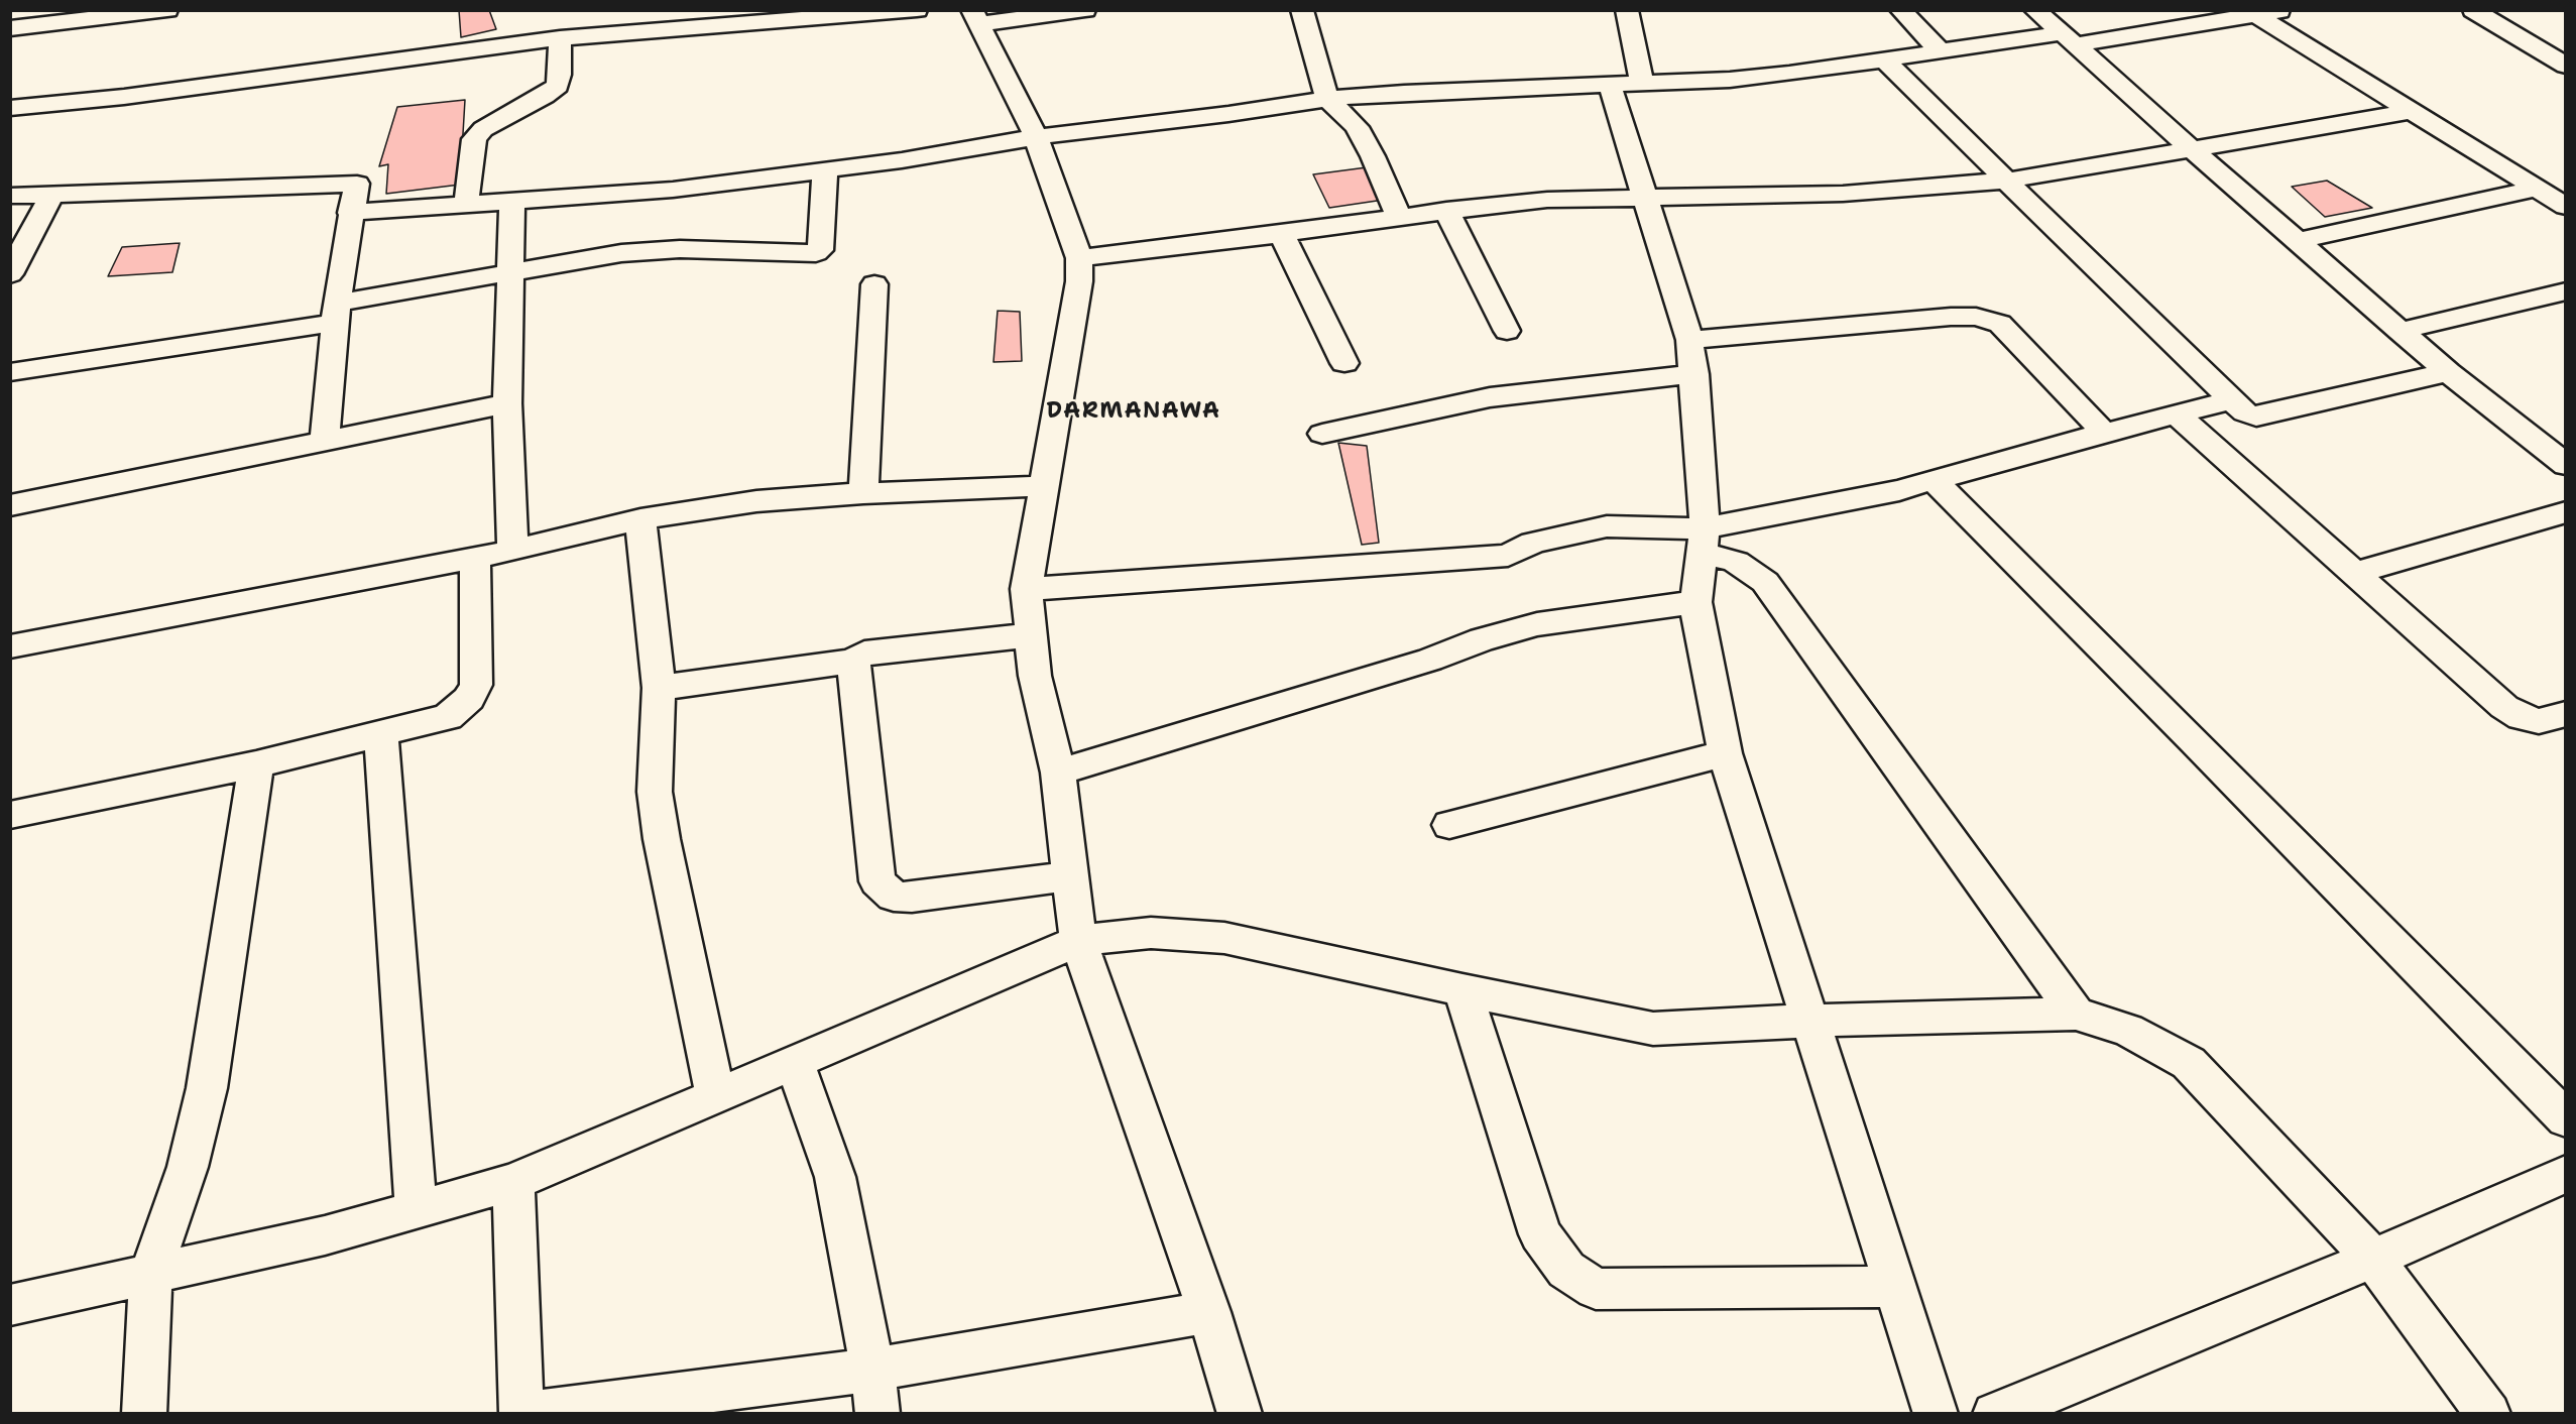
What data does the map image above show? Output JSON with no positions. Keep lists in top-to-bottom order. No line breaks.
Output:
{"districts":["DARMANAWA"]}
